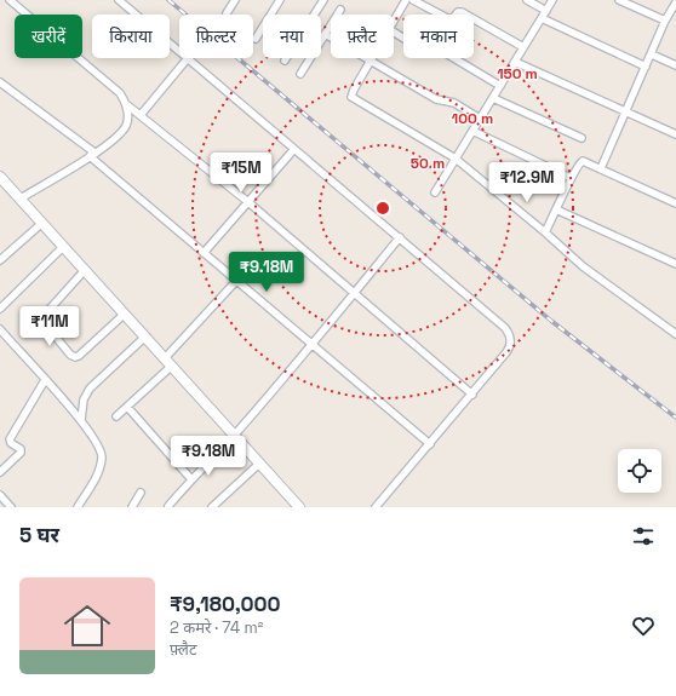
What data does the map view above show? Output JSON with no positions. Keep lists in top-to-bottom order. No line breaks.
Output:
{"page":{"chip":["खरीदें","किराया","फ़िल्टर","नया","फ़्लैट","मकान"],"price":["₹15M","₹12.9M","₹9.18M","₹11M","₹9.18M"],"heading":"5 घर","list":[{"name":"₹9,180,000","note":"2 कमरे · 74 m² · फ़्लैट"}]},"rings":["150 m","100 m","50 m"]}
